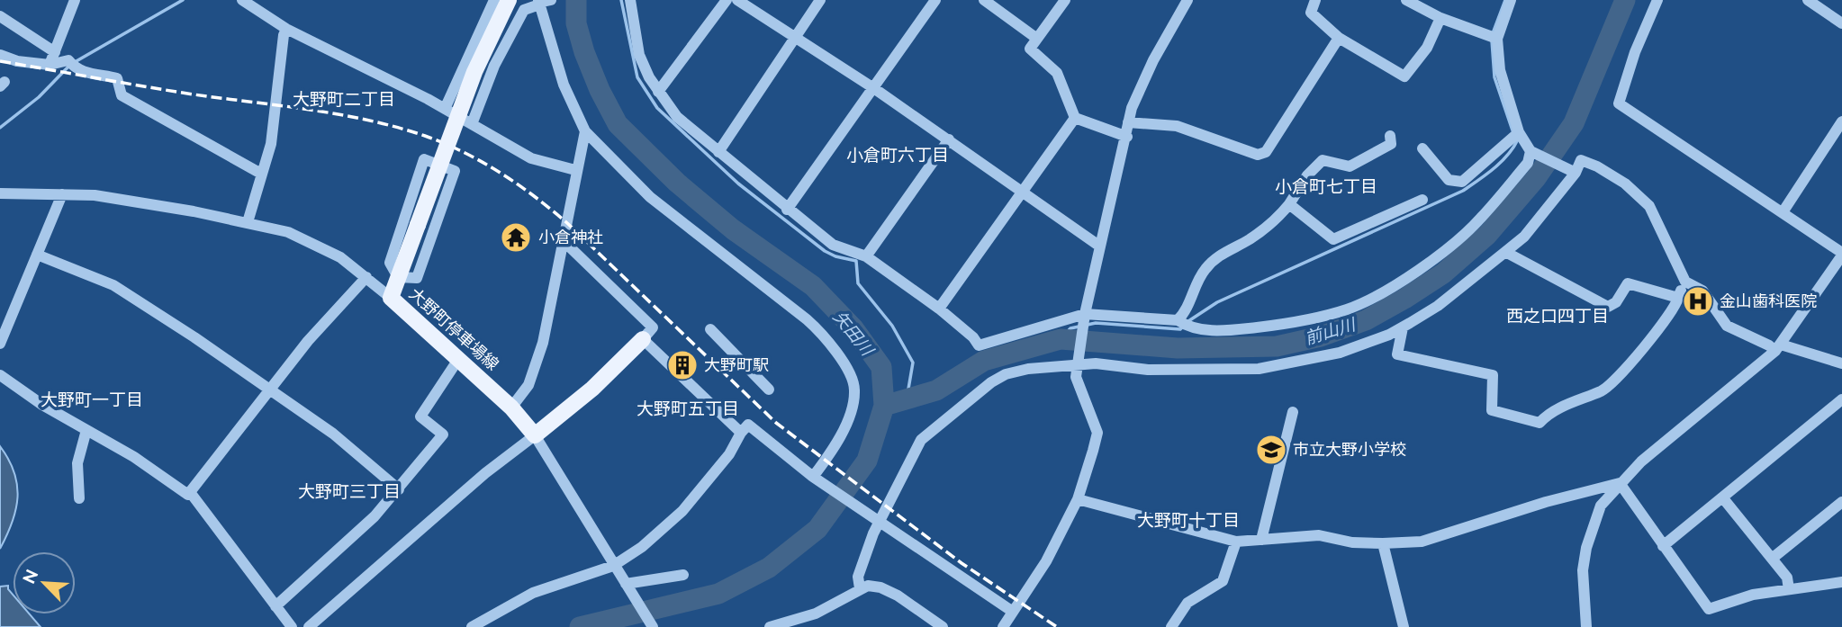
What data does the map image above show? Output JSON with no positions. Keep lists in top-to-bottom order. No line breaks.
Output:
{"streets":{"main road":["大野町停車場線"]},"districts":["大野町二丁目","小倉町六丁目","小倉町七丁目","西之口四丁目","大野町一丁目","大野町五丁目","大野町三丁目","大野町十丁目"],"water":["前山川","矢田川"],"places":{"temple":["小倉神社"],"hospital":["金山歯科医院"],"building":["大野町駅"],"school or university":["市立大野小学校"]},"north":"top left"}
